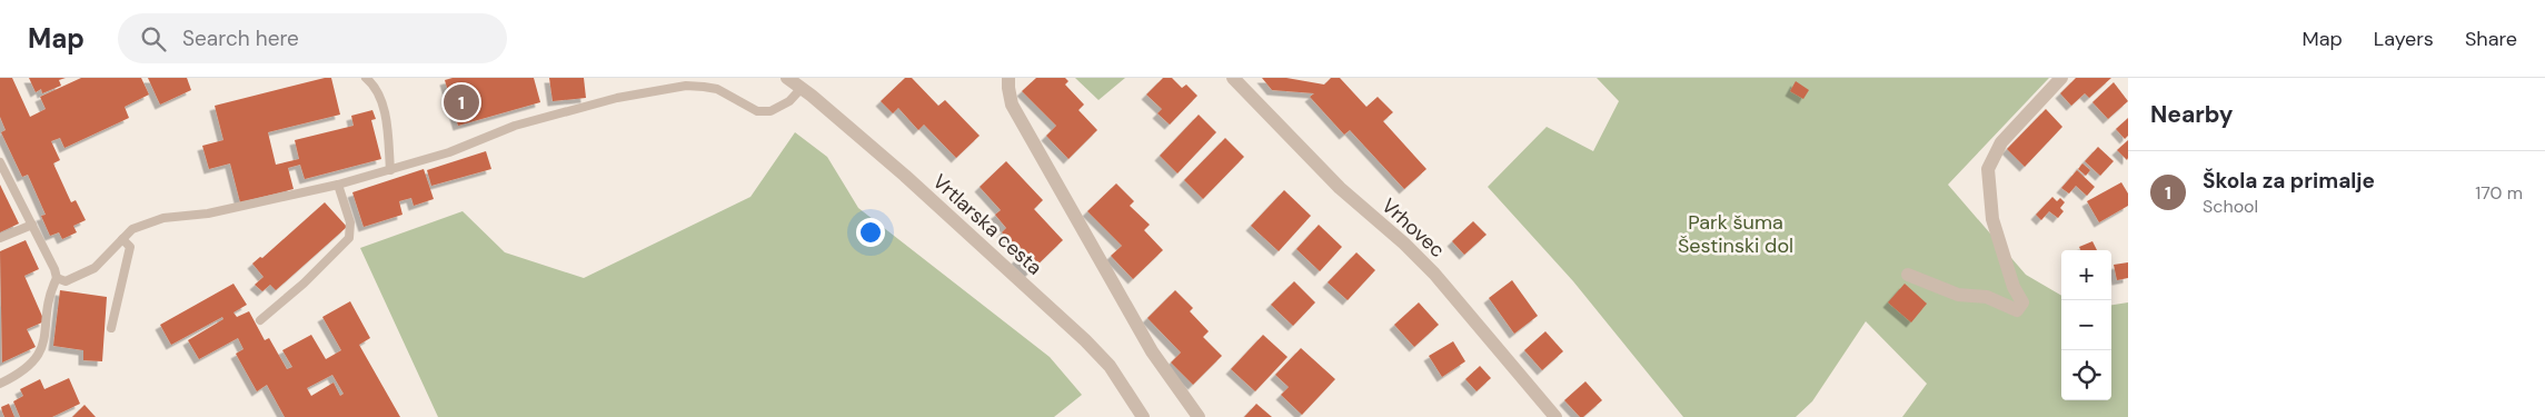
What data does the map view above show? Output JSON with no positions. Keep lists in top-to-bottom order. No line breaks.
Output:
{"streets":{"street":["Vrtlarska cesta","Vrhovec"]},"parks":["Park šuma Šestinski dol"],"page":{"header":"Map","search":"Search here","nav":["Map","Layers","Share"],"heading":"Nearby","pins":"1","list":[{"mark":"1","name":"Škola za primalje","note":"School","value":"170 m"}],"map_buttons":["+","−"]}}
